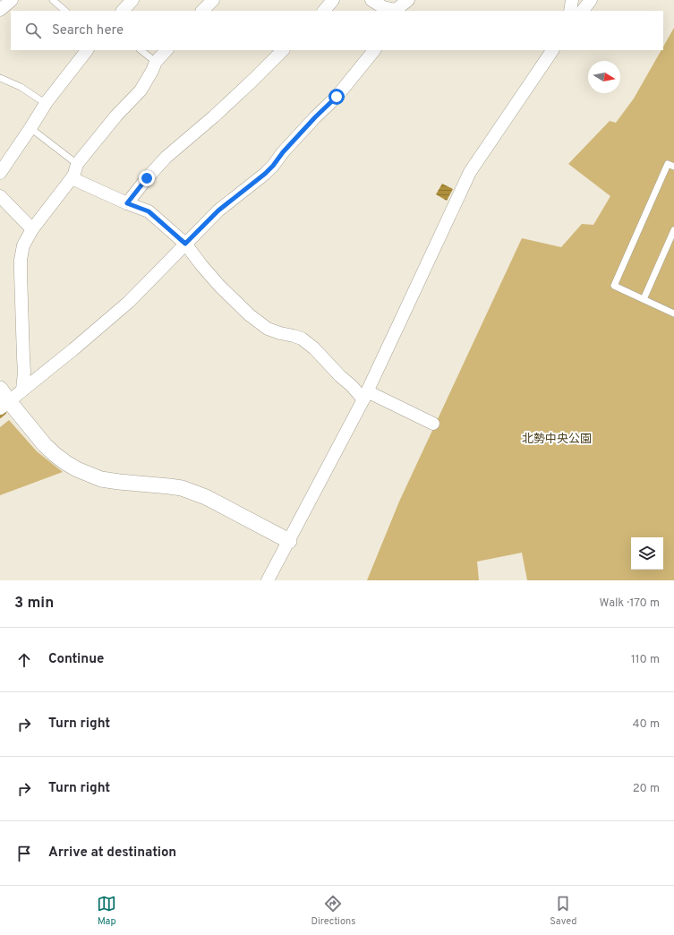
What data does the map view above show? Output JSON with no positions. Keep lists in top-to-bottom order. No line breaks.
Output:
{"parks":["北勢中央公園"],"north":"right","page":{"search":"Search here","heading":["3 min","Walk · 170 m"],"list":[["Continue","110 m"],["Turn right","40 m"],["Turn right","20 m"],"Arrive at destination"],"nav":["Map","Directions","Saved"]}}
